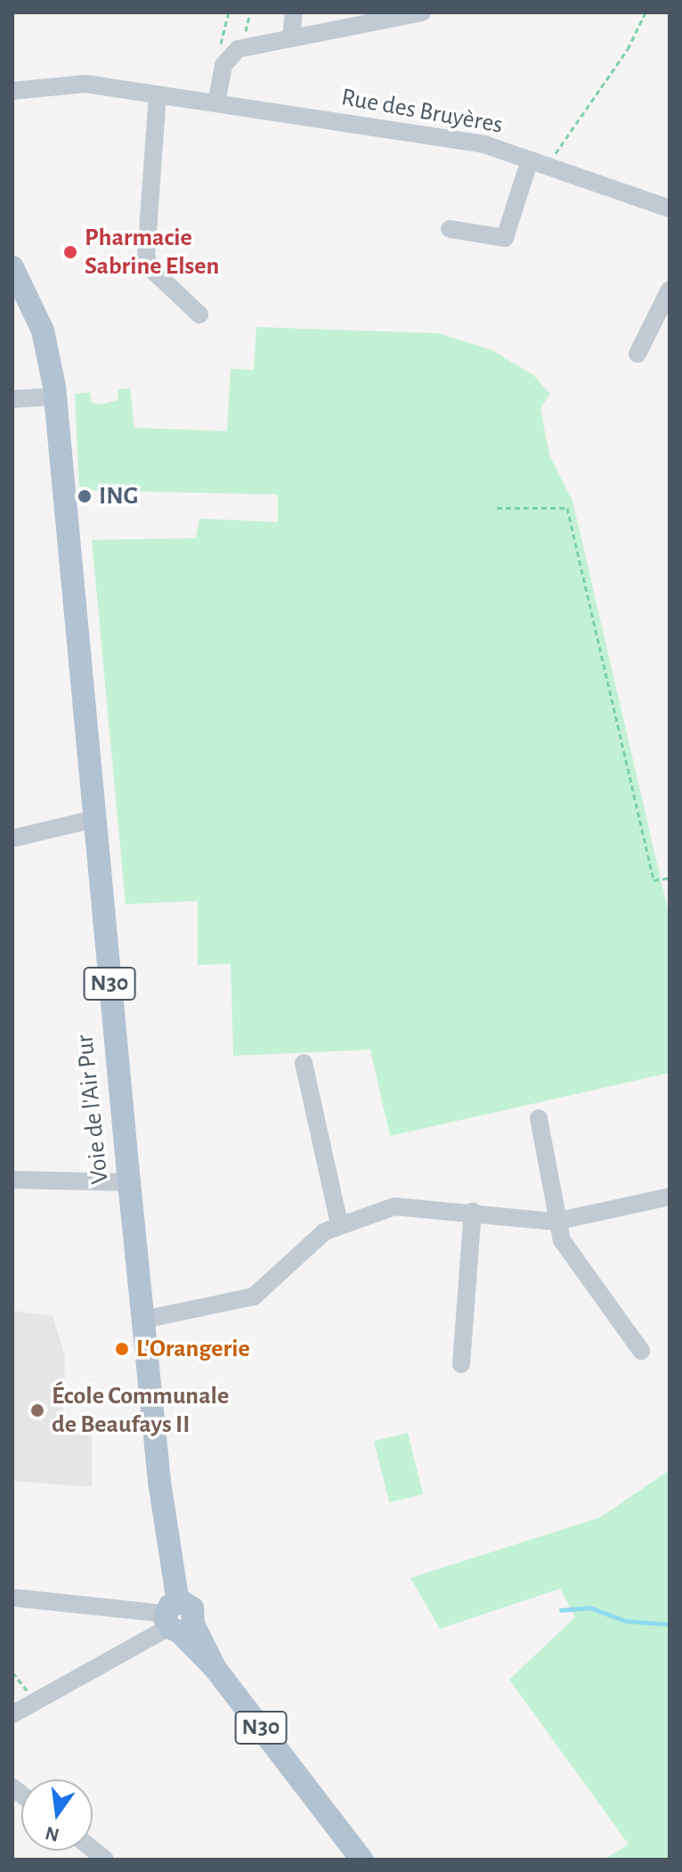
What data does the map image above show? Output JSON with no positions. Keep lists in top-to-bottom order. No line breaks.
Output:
{"streets":{"main road":["N30","Voie de l'Air Pur"],"street":["Rue des Bruyères"]},"crossings":[["N30","Voie de l'Air Pur"]],"places":["Pharmacie Sabrine Elsen","ING","L'Orangerie","École Communale de Beaufays II"],"north":"bottom"}
